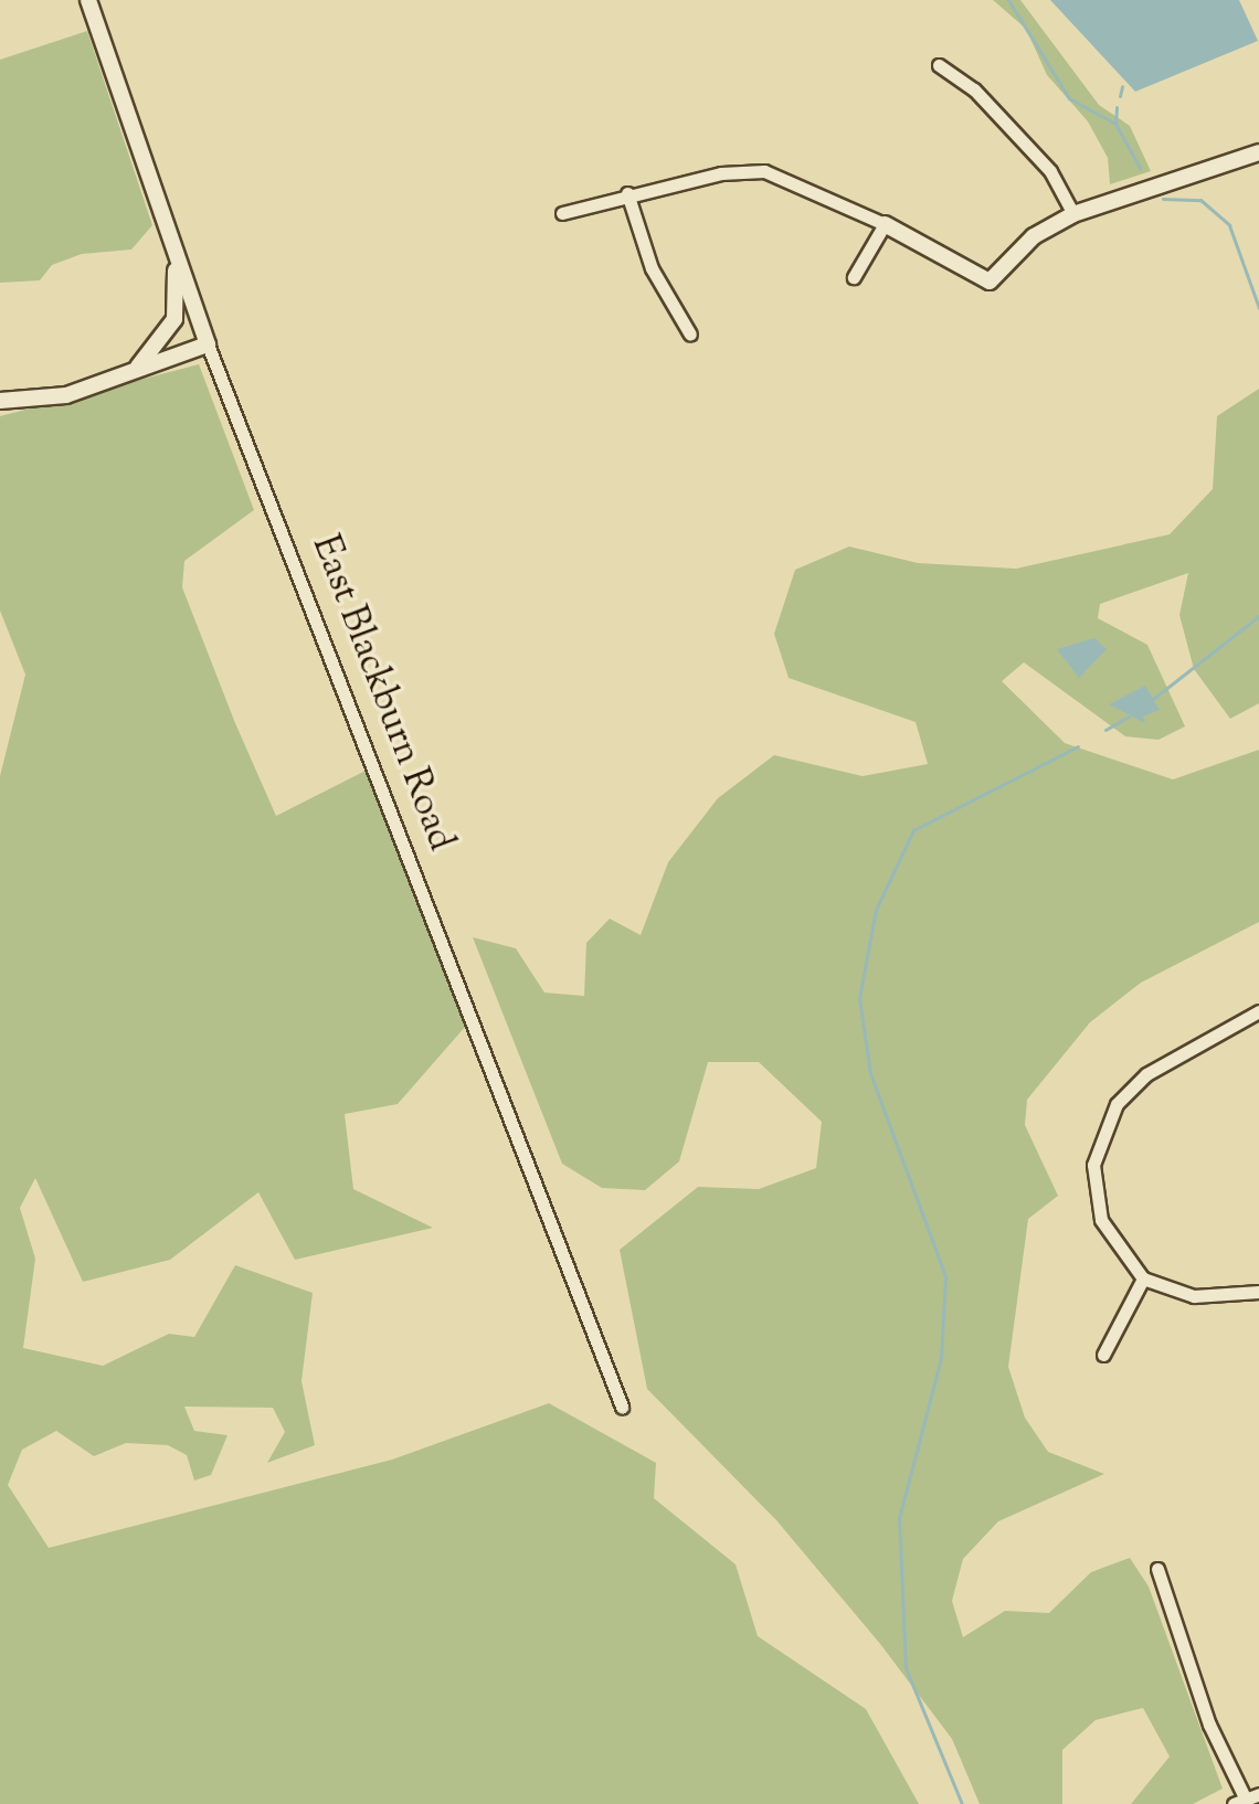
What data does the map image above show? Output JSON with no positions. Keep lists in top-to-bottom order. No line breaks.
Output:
{"streets":{"street":["East Blackburn Road"]}}
